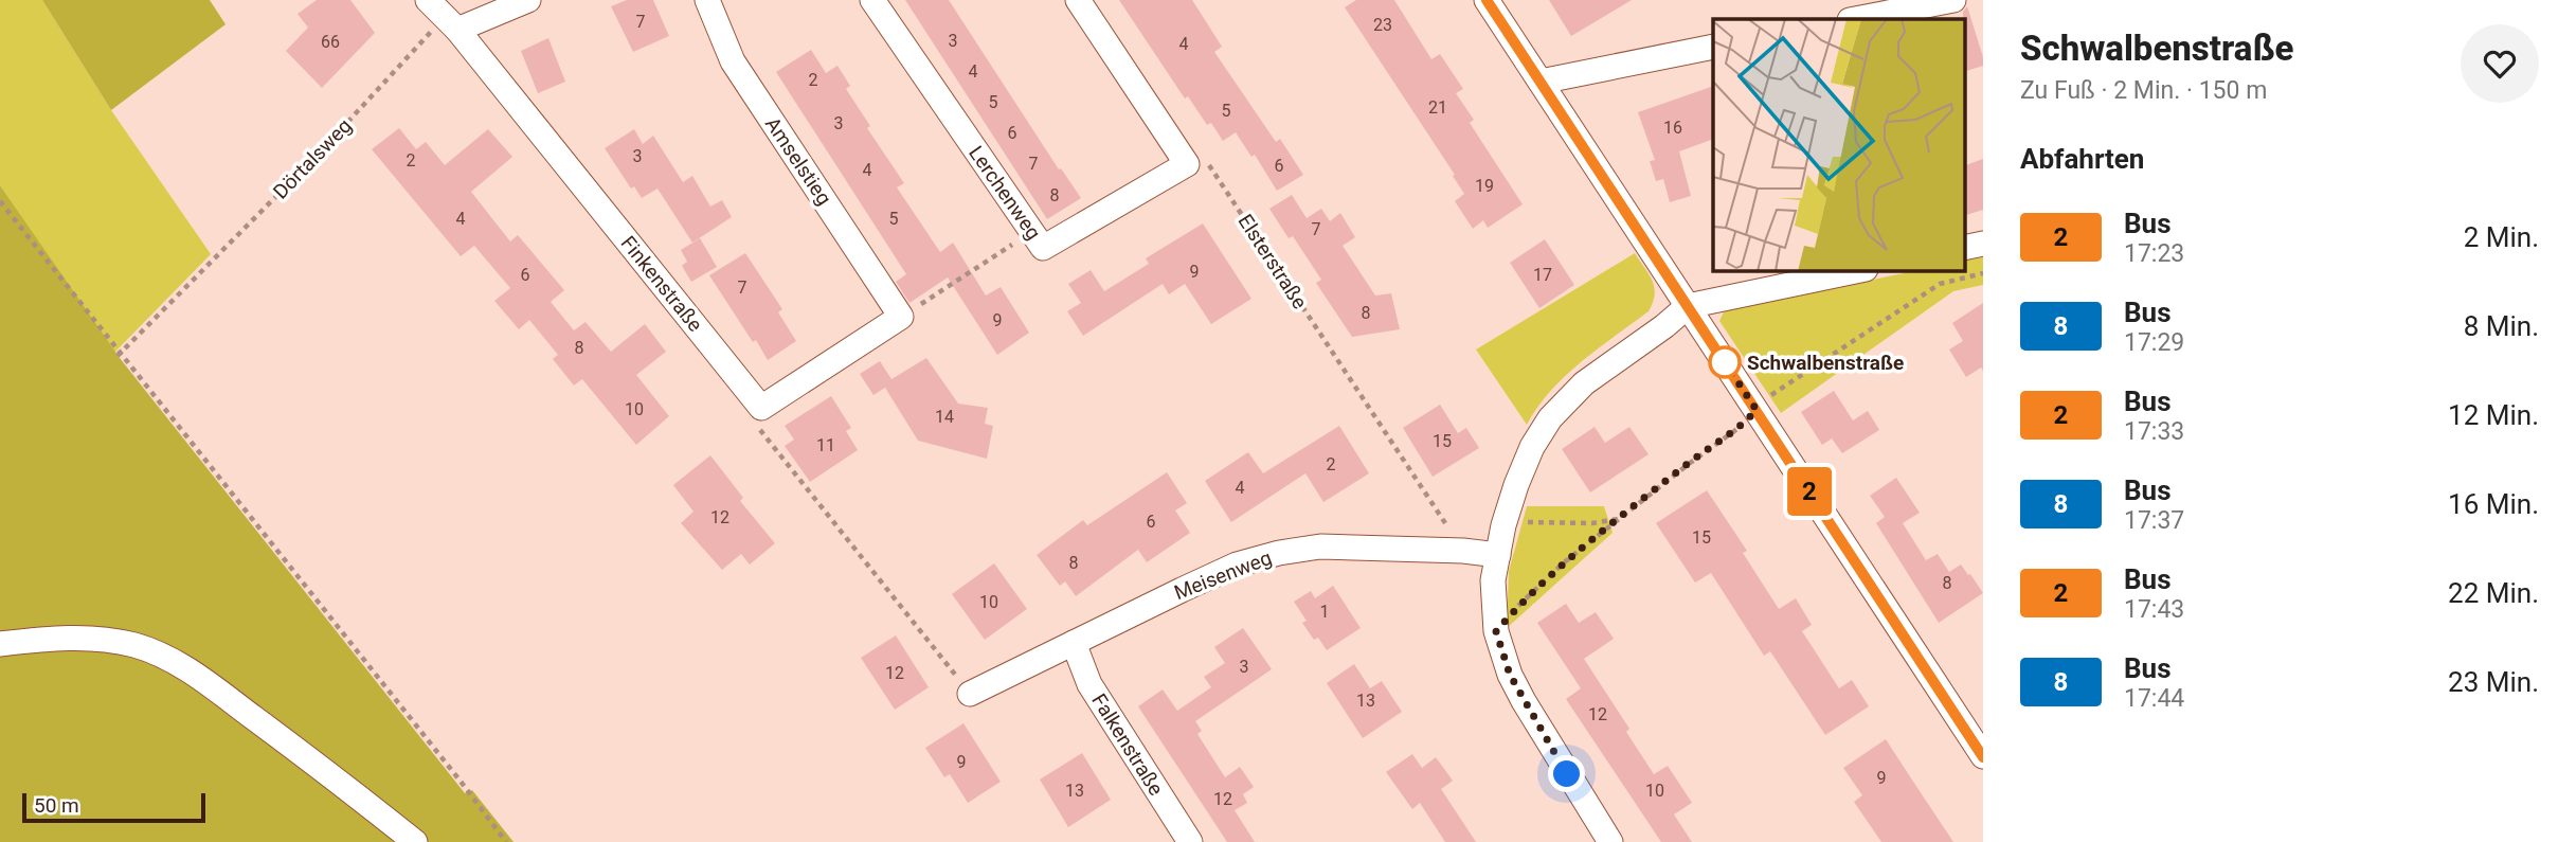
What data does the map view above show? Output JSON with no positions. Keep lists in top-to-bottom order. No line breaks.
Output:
{"streets":{"street":["Amselstieg","Lerchenweg","Finkenstraße","Meisenweg","Falkenstraße"],"path":["Dörtalsweg","Elsterstraße"]},"crossings":[["Dörtalsweg","Finkenstraße"],["Lerchenweg","Elsterstraße"],["Elsterstraße","Meisenweg"],["Meisenweg","Falkenstraße"]],"places":["Schwalbenstraße"],"lines":["bus line 2"],"house_numbers":["7","23","3","66","4","4","2","5","21","5","3","16","6","3","2","7","6","4","19","8","4","5","7","9","6","17","7","8","9","8","10","14","15","11","2","4","12","6","15","8","8","10","1","3","12","13","12","9","9","13","10","12"],"scale_bar":"50 m","page":{"on_map":"2","heading":[["Schwalbenstraße","Zu Fuß · 2 Min. · 150 m"],"Abfahrten"],"list":[{"mark":"2","name":"Bus","note":"17:23","value":"2 Min."},{"mark":"8","name":"Bus","note":"17:29","value":"8 Min."},{"mark":"2","name":"Bus","note":"17:33","value":"12 Min."},{"mark":"8","name":"Bus","note":"17:37","value":"16 Min."},{"mark":"2","name":"Bus","note":"17:43","value":"22 Min."},{"mark":"8","name":"Bus","note":"17:44","value":"23 Min."}],"scale":"50 m"}}
